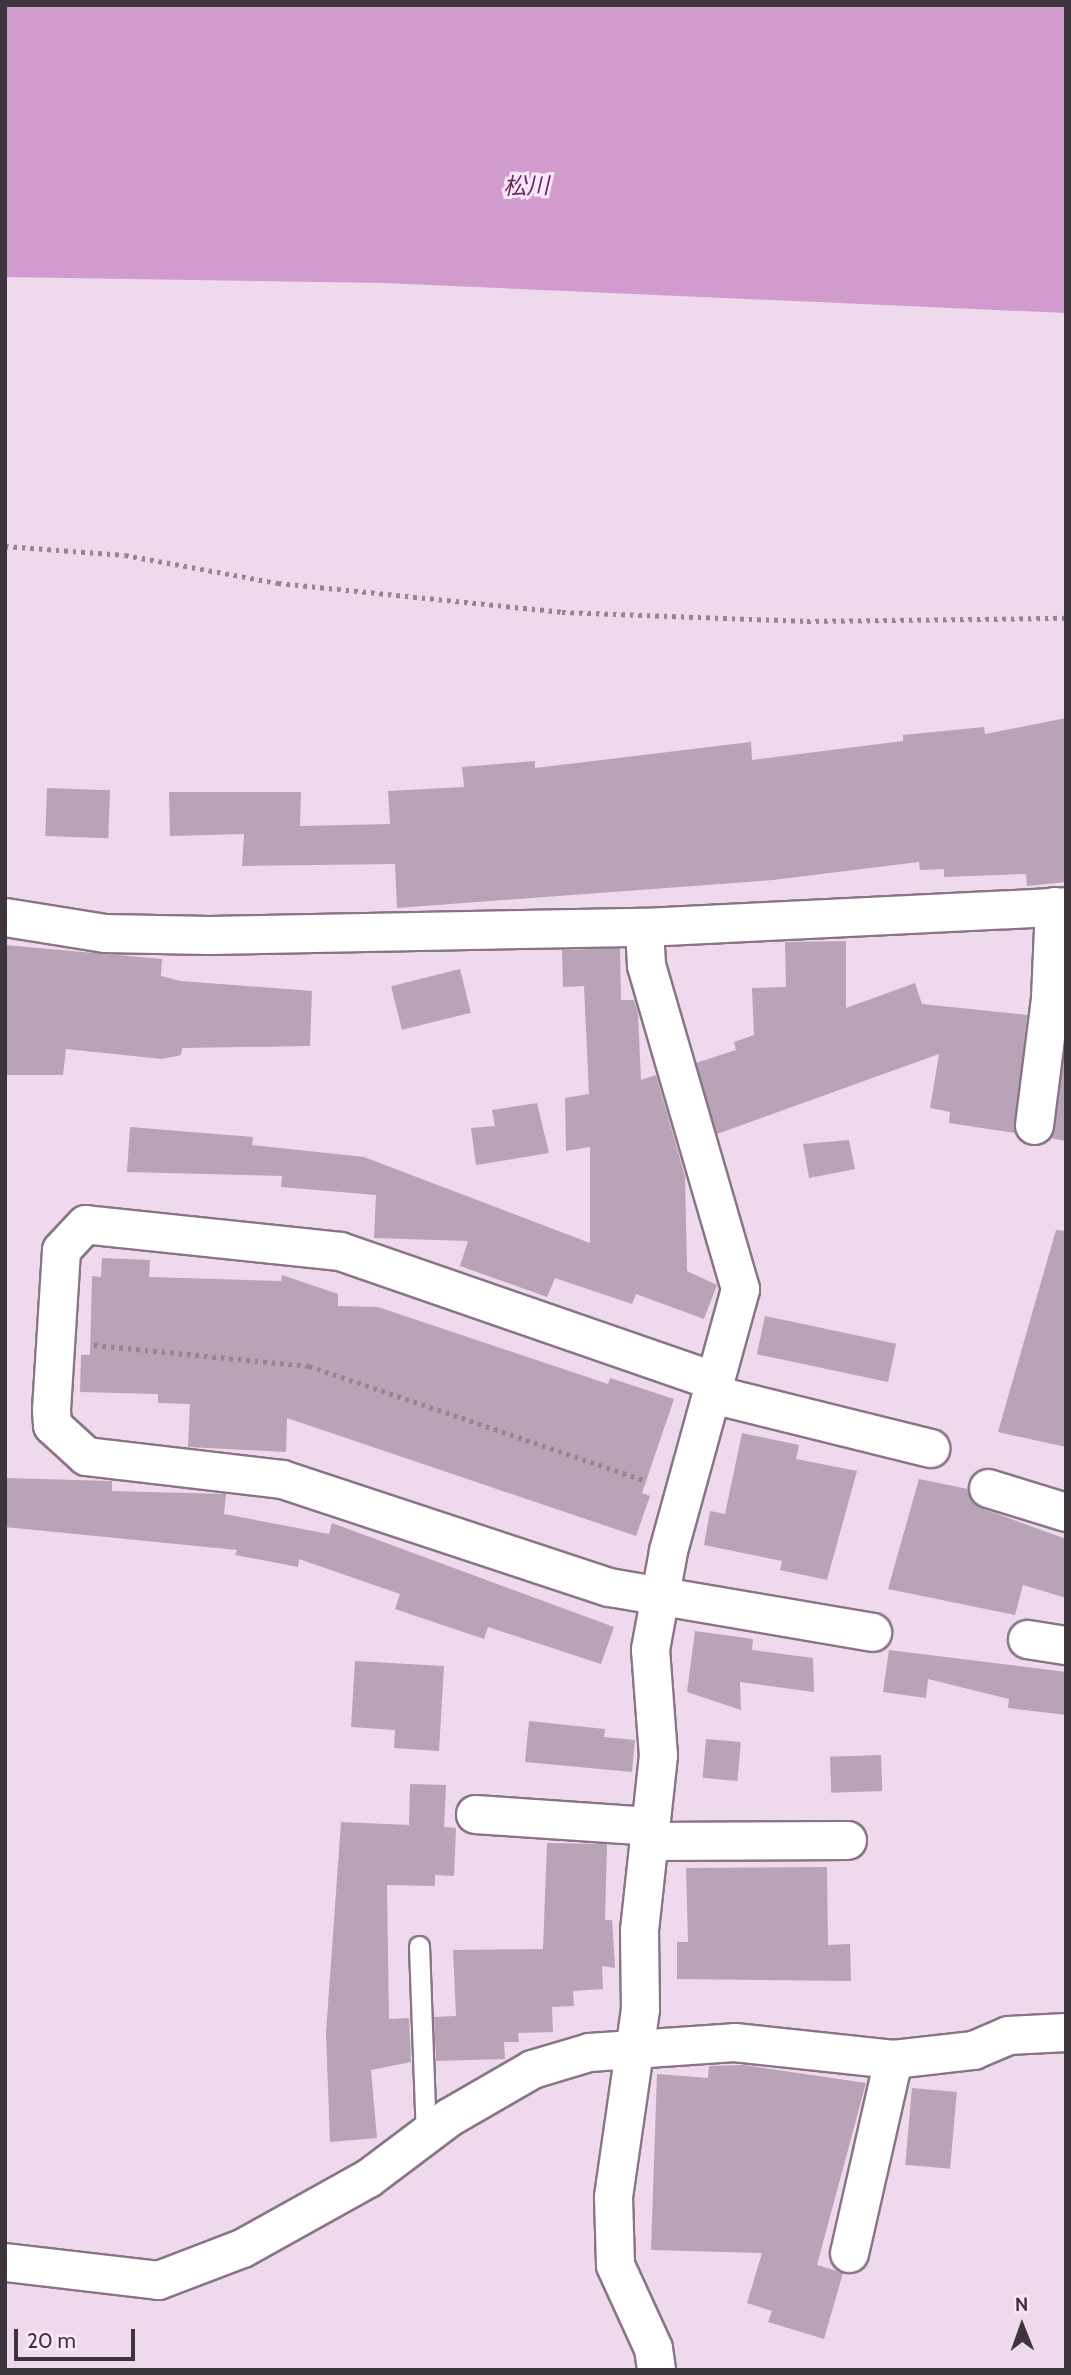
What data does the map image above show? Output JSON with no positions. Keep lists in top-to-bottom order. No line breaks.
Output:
{"water":["松川"],"scale_bar":"20 m","north":"top"}
